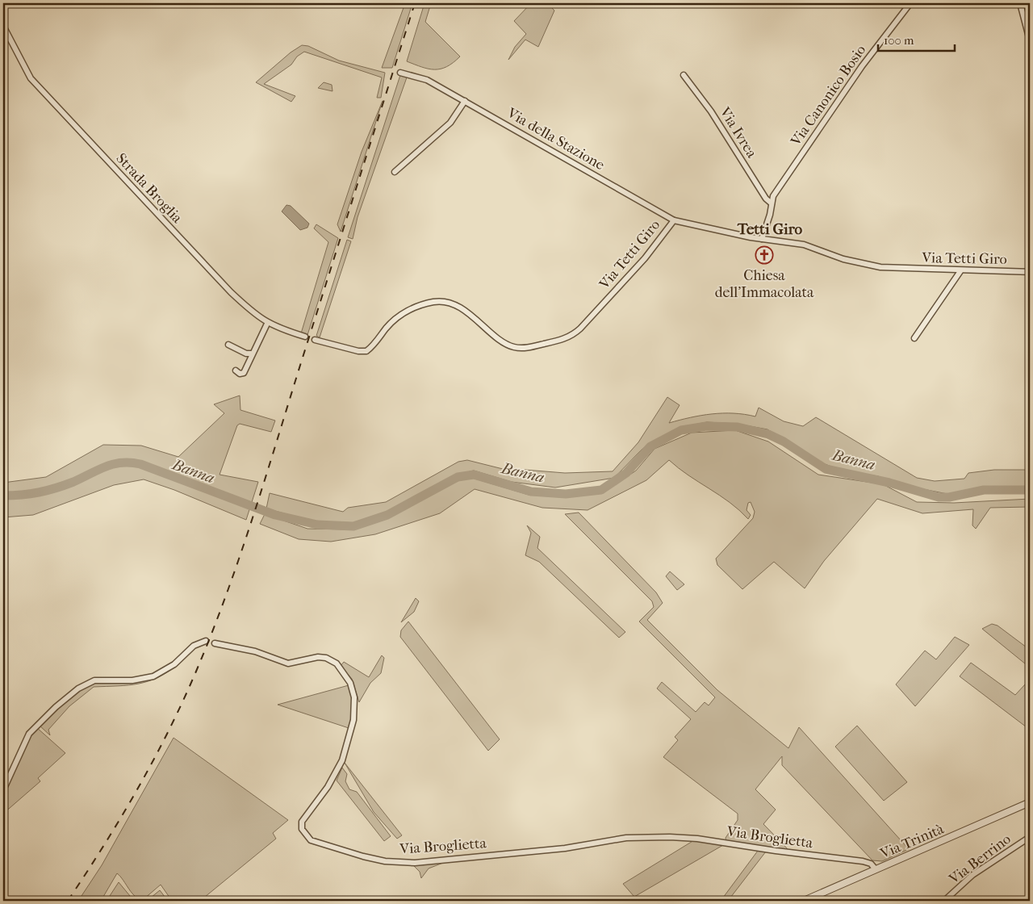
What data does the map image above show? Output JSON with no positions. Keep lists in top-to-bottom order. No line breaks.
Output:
{"streets":{"street":["Via Canonico Bosio","Via Ivrea","Via della Stazione","Strada Broglia","Via Tetti Giro","Via Broglietta","Via Trinità","Via Berrino"]},"crossings":[["Via Canonico Bosio","Via Ivrea"],["Via Canonico Bosio","Via Tetti Giro"],["Via della Stazione","Via Tetti Giro"],["Via Broglietta","Via Trinità"]],"districts":["Tetti Giro"],"water":["Banna"],"places":{"church":["Chiesa dell'Immacolata"]},"scale_bar":"100 m"}
